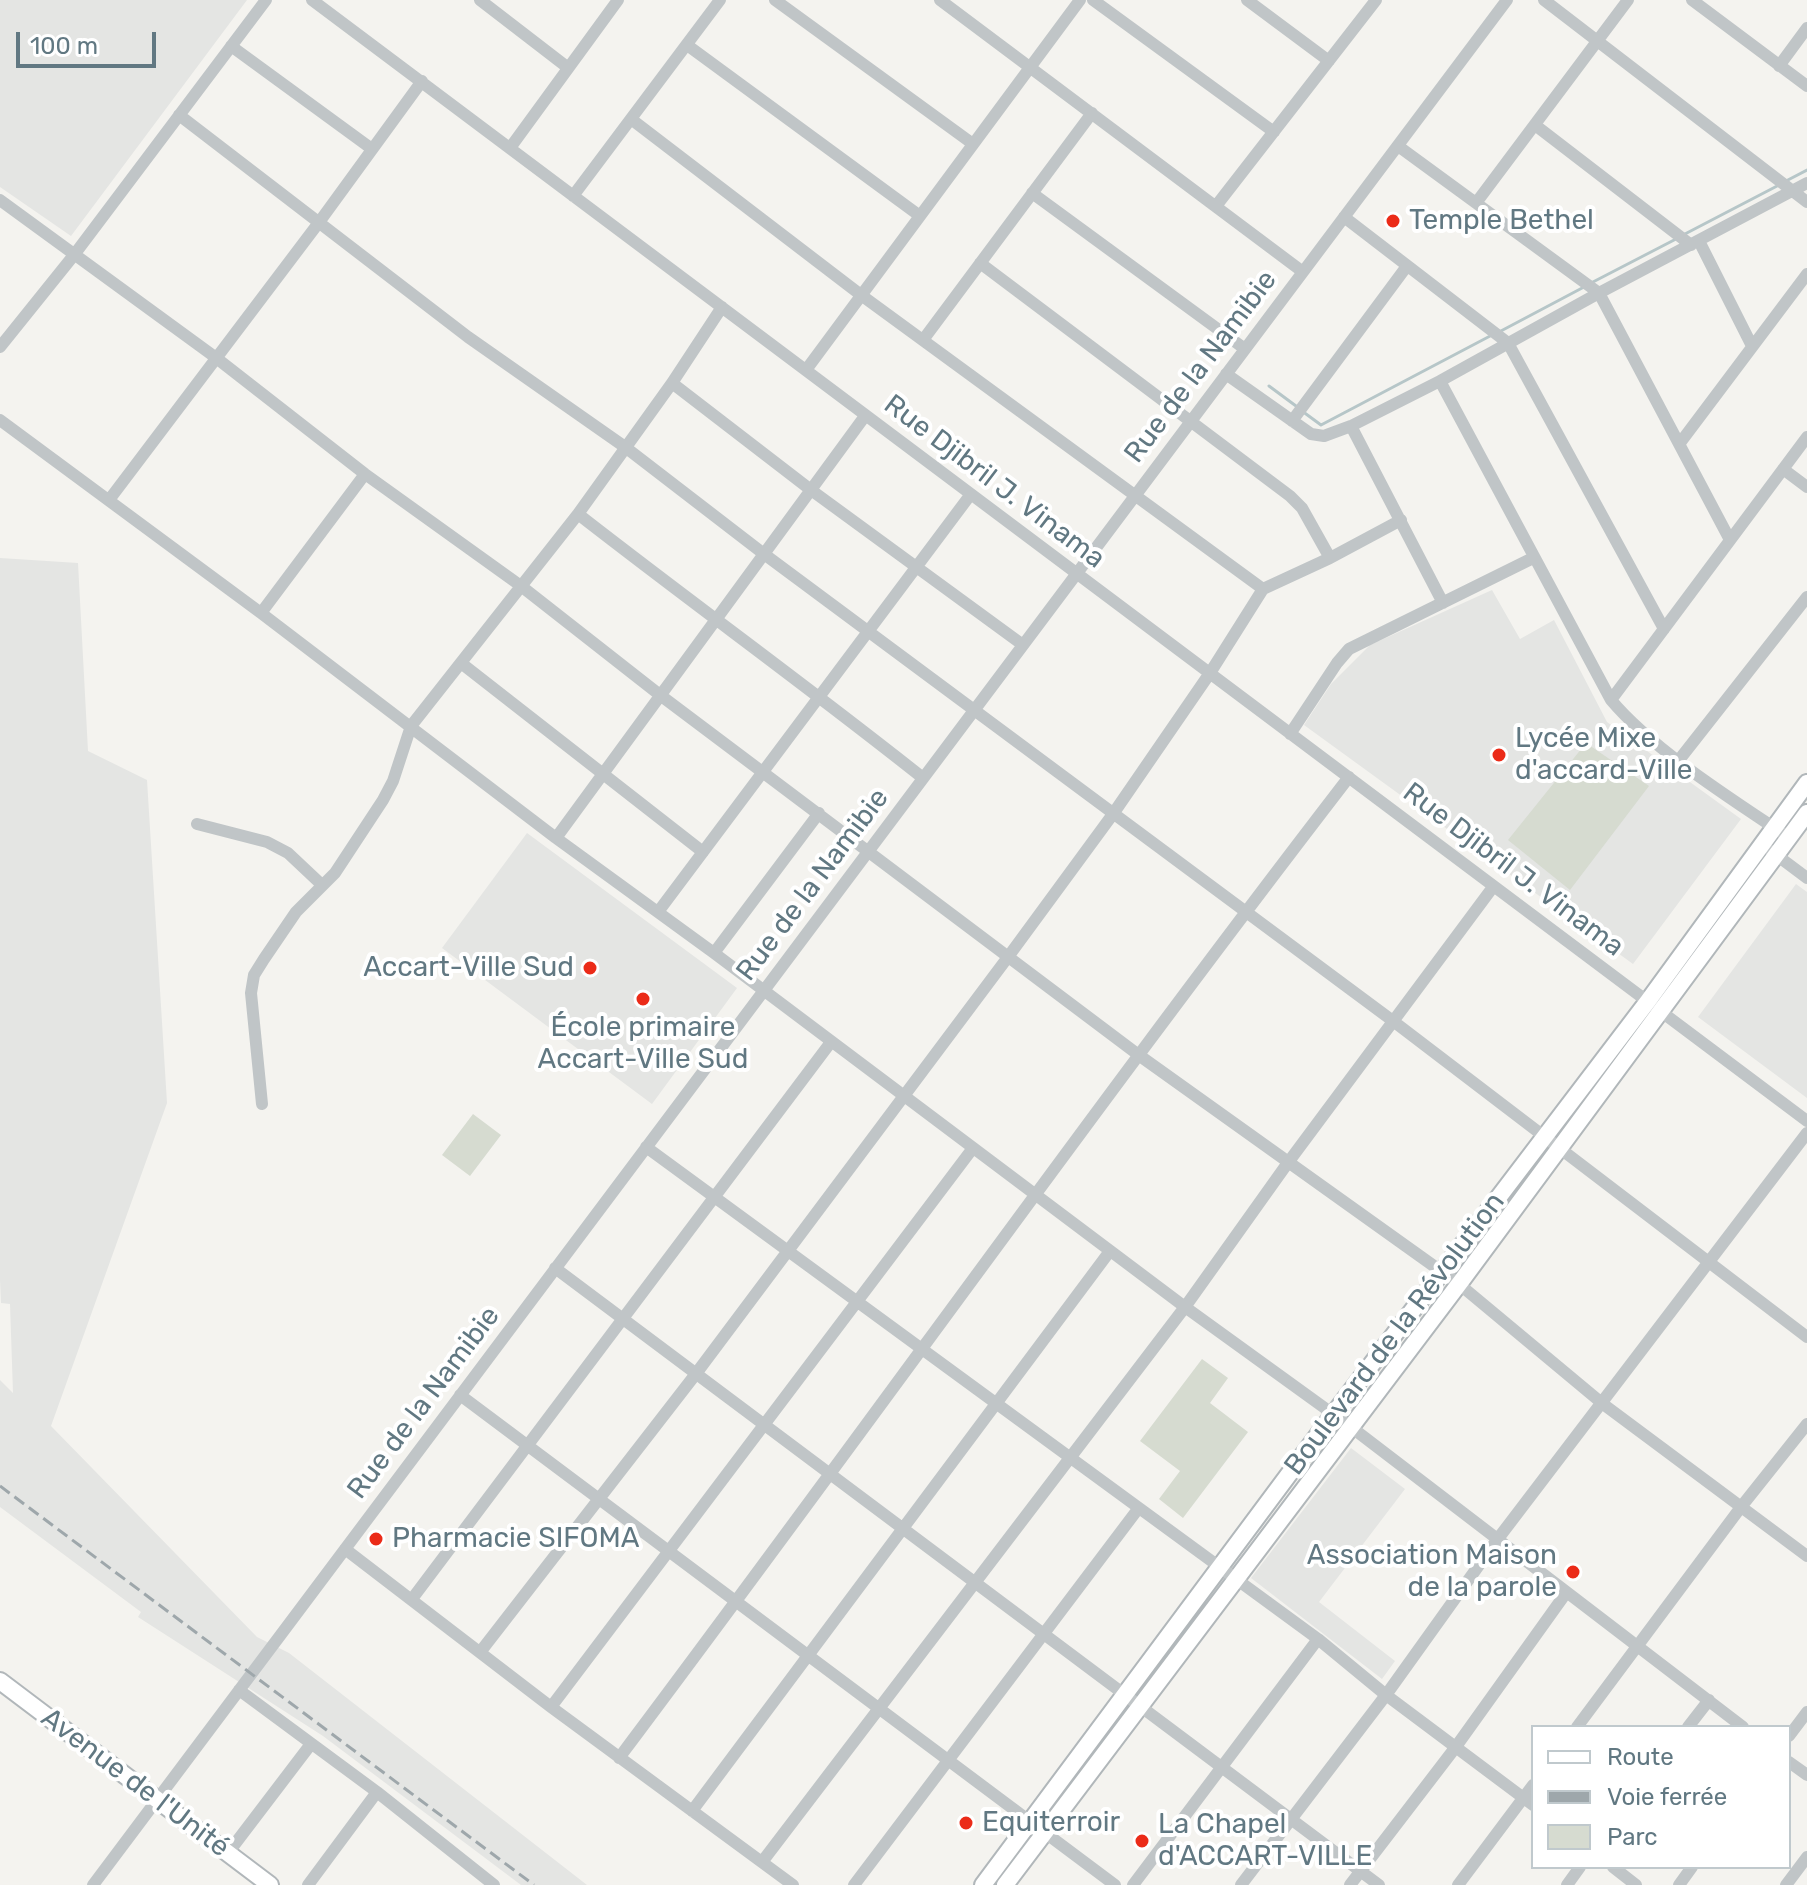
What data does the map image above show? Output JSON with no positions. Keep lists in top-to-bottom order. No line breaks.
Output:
{"streets":{"main road":["Boulevard de la Révolution","Avenue de l'Unité"],"street":["Rue de la Namibie","Rue Djibril J. Vinama"]},"crossings":[["Rue de la Namibie","Rue Djibril J. Vinama"],["Rue de la Namibie","Avenue de l'Unité"],["Rue Djibril J. Vinama","Boulevard de la Révolution"]],"places":["Temple Bethel","Lycée Mixe d'accard-Ville","Accart-Ville Sud","École primaire Accart-Ville Sud","Pharmacie SIFOMA","Association Maison de la parole","Equiterroir","La Chapel d'ACCART-VILLE"],"legend":["Route","Voie ferrée","Parc"],"scale_bar":"100 m"}
